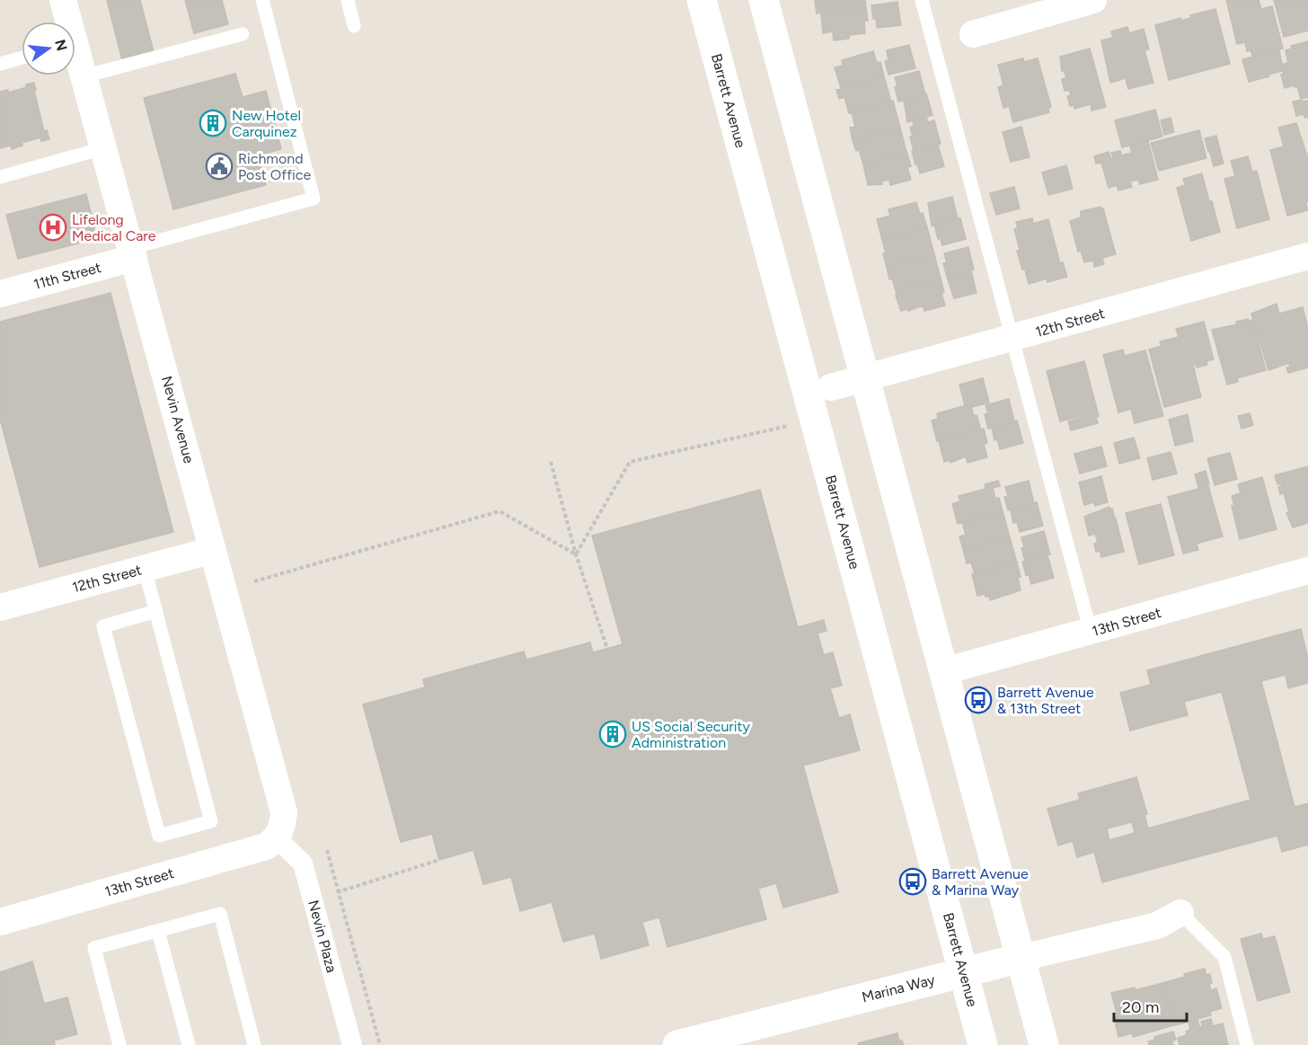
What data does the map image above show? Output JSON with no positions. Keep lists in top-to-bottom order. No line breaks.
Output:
{"streets":{"main road":["Barrett Avenue","Marina Way"],"street":["11th Street","12th Street","Nevin Avenue","13th Street","Nevin Plaza"]},"crossings":[["Barrett Avenue","Marina Way"],["11th Street","Nevin Avenue"],["12th Street","Nevin Avenue"],["Nevin Avenue","13th Street"],["Nevin Avenue","Nevin Plaza"],["13th Street","Nevin Plaza"]],"places":{"building":["New Hotel Carquinez","US Social Security Administration"],"public building":["Richmond Post Office"],"hospital":["Lifelong Medical Care"],"bus stop":["Barrett Avenue & 13th Street","Barrett Avenue & Marina Way"]},"scale_bar":"20 m","north":"right"}
